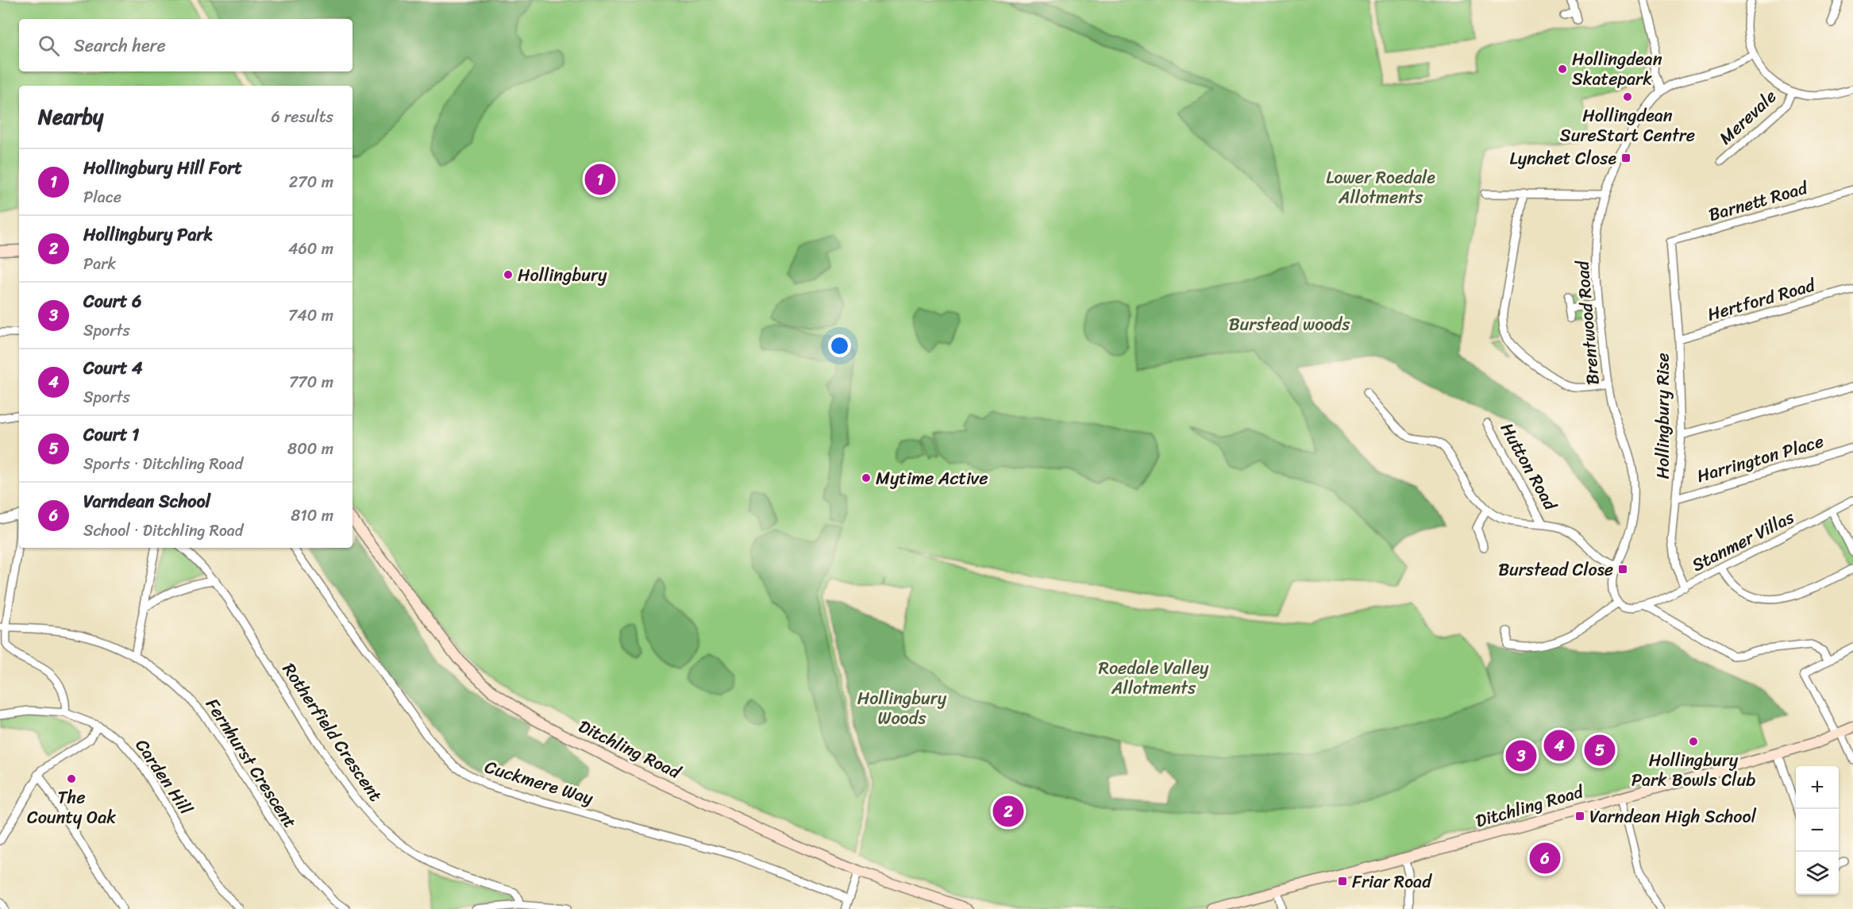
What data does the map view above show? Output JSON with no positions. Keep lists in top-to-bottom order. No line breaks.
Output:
{"streets":{"street":["Merevale","Barnett Road","Hertford Road","Brentwood Road","Hollingbury Rise","Harrington Place","Hutton Road","Stanmer Villas","Rotherfield Crescent","Ditchling Road","Fernhurst Crescent","Carden Hill","Cuckmere Way"]},"crossings":[["Barnett Road","Hollingbury Rise"],["Hertford Road","Hollingbury Rise"],["Hollingbury Rise","Harrington Place"],["Hollingbury Rise","Stanmer Villas"]],"parks":["Lower Roedale Allotments","Burstead woods","Roedale Valley Allotments","Hollingbury Woods"],"places":{"other":["Hollingdean Skatepark","Hollingdean SureStart Centre","Hollingbury","Mytime Active","Hollingbury Park Bowls Club","The County Oak"],"transit":["Lynchet Close","Burstead Close","Varndean High School","Friar Road"]},"page":{"search":"Search here","heading":["Nearby","6 results"],"list":[{"mark":"1","name":"Hollingbury Hill Fort","note":"Place","value":"270 m"},{"mark":"2","name":"Hollingbury Park","note":"Park","value":"460 m"},{"mark":"3","name":"Court 6","note":"Sports","value":"740 m"},{"mark":"4","name":"Court 4","note":"Sports","value":"770 m"},{"mark":"5","name":"Court 1","note":"Sports · Ditchling Road","value":"800 m"},{"mark":"6","name":"Varndean School","note":"School · Ditchling Road","value":"810 m"}],"pins":["1","4","5","3","2","6"],"map_buttons":["+","−"]}}
